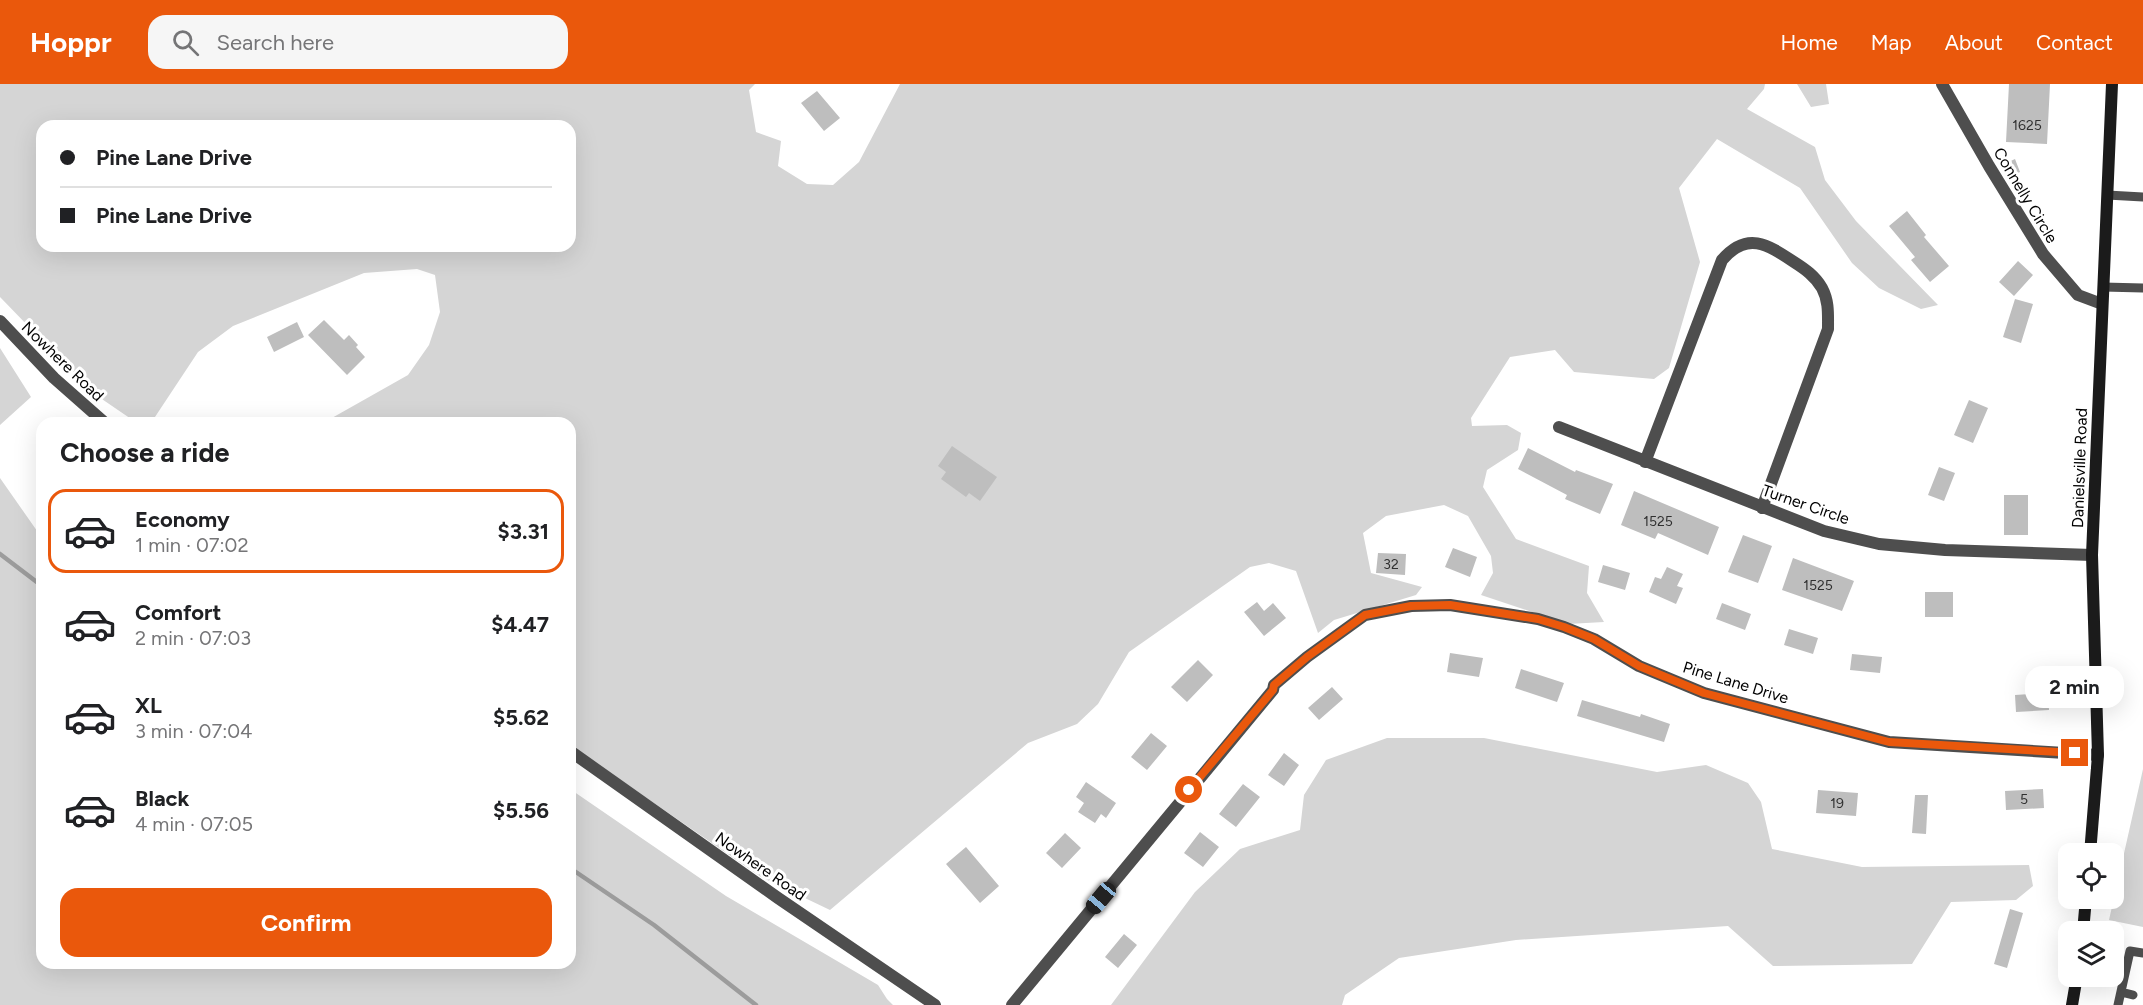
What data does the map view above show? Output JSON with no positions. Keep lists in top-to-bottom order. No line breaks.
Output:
{"streets":{"main road":["Danielsville Road"],"street":["Connelly Circle","Nowhere Road","Turner Circle","Pine Lane Drive"]},"crossings":[["Connelly Circle","Danielsville Road"],["Danielsville Road","Turner Circle"],["Danielsville Road","Pine Lane Drive"]],"house_numbers":["1625","1525","32","1525","5","19"],"page":{"header":"Hoppr","search":"Search here","nav":["Home","Map","About","Contact"],"banner":["Pine Lane Drive","Pine Lane Drive"],"heading":"Choose a ride","list":[{"name":"Economy","note":"1 min · 07:02","value":"$3.31"},{"name":"Comfort","note":"2 min · 07:03","value":"$4.47"},{"name":"XL","note":"3 min · 07:04","value":"$5.62"},{"name":"Black","note":"4 min · 07:05","value":"$5.56"}],"bubble":"2 min","buttons":"Confirm"}}
